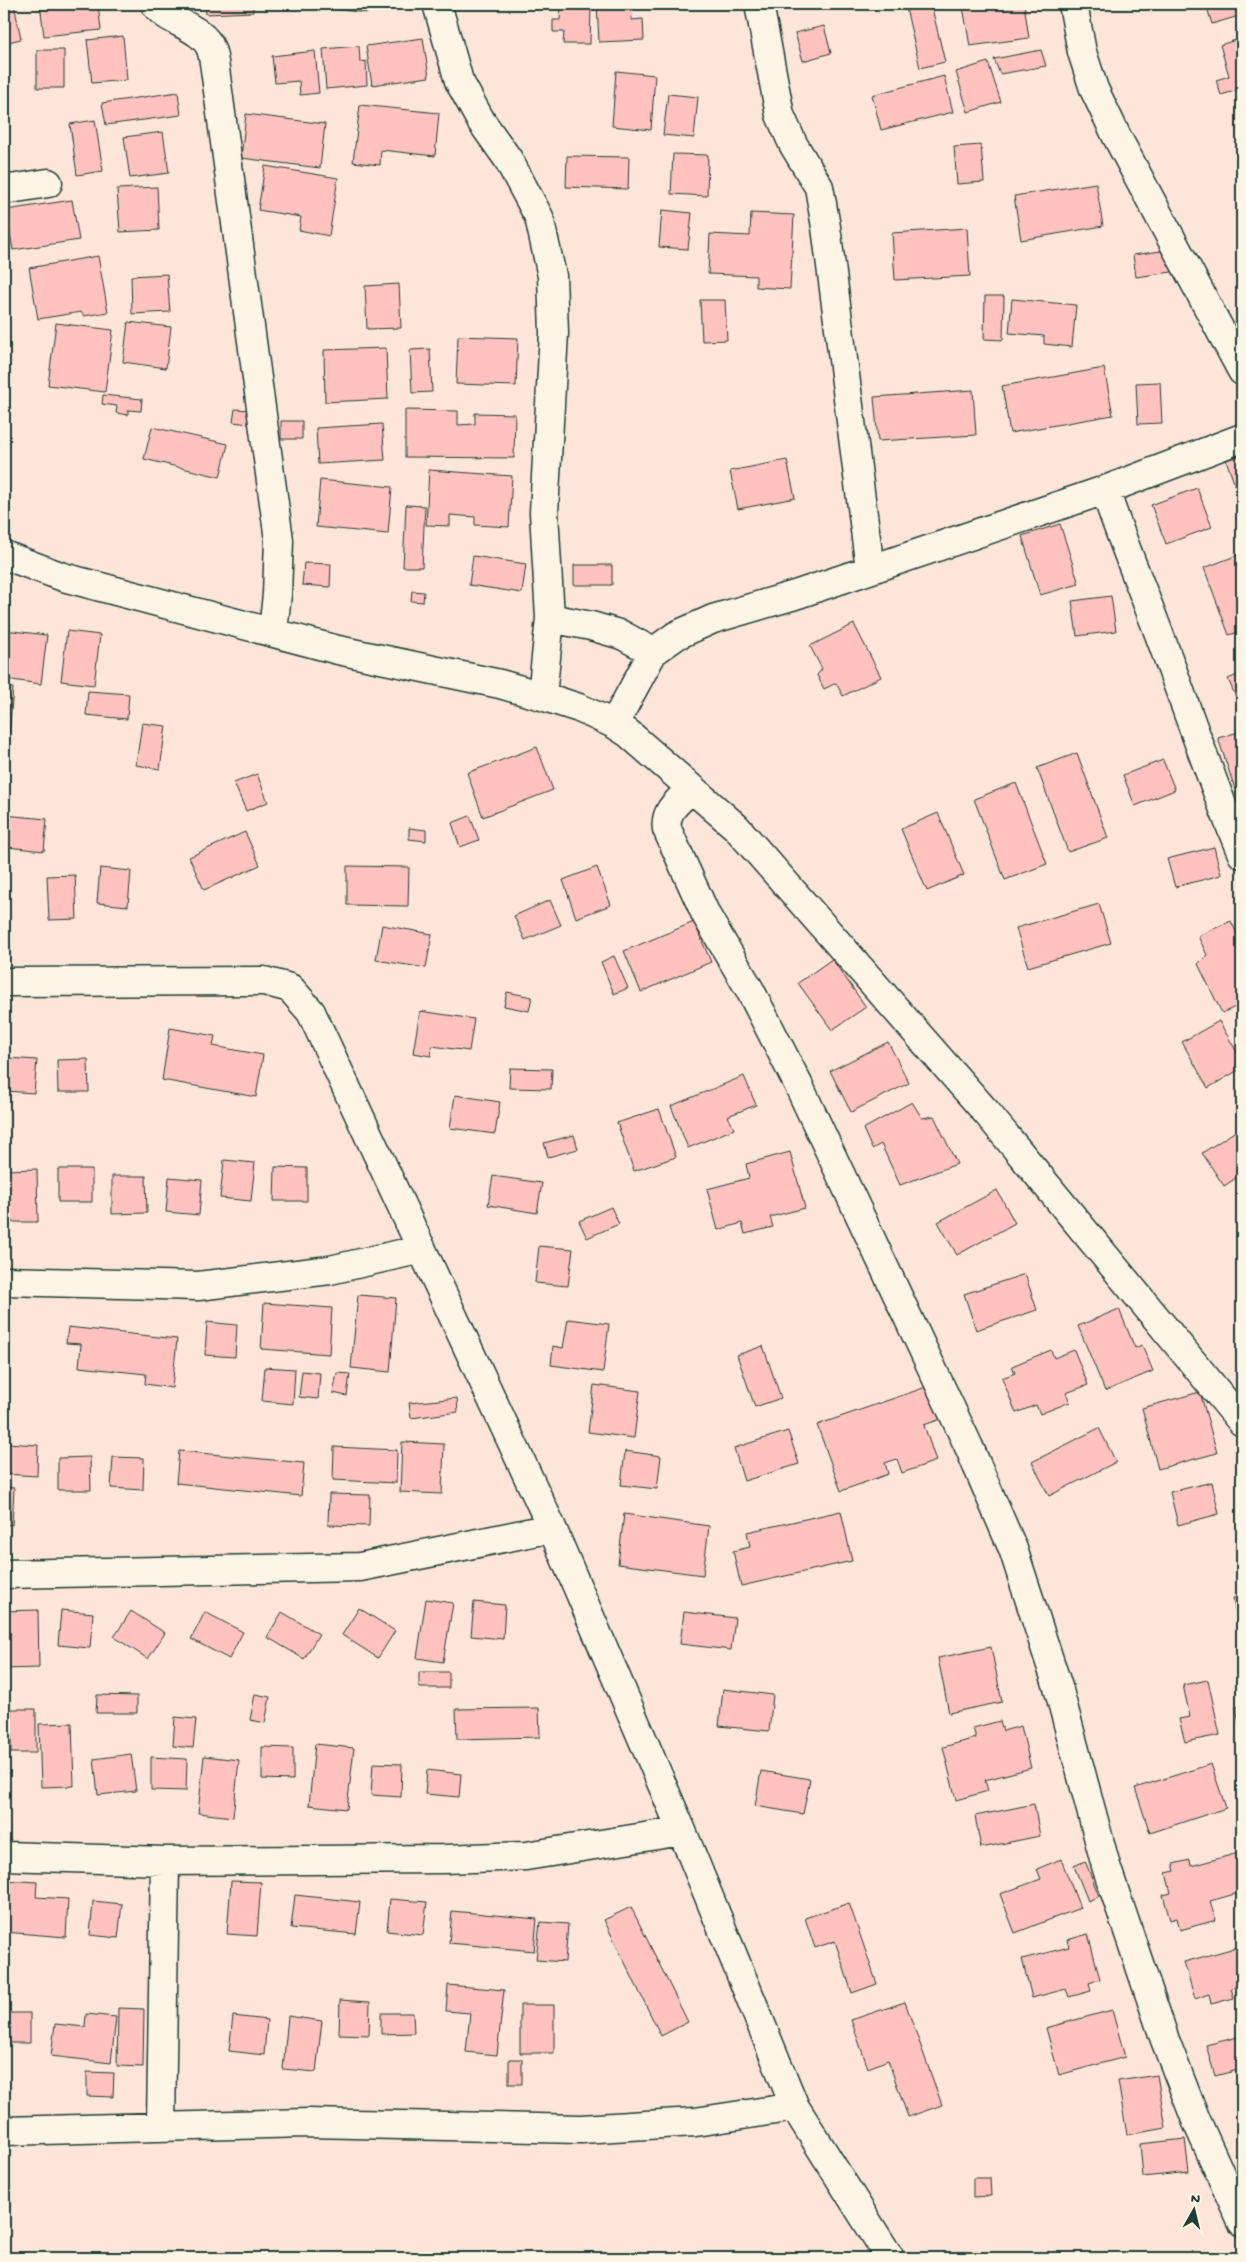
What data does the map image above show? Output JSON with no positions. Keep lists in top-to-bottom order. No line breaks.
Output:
{"north":"top"}
